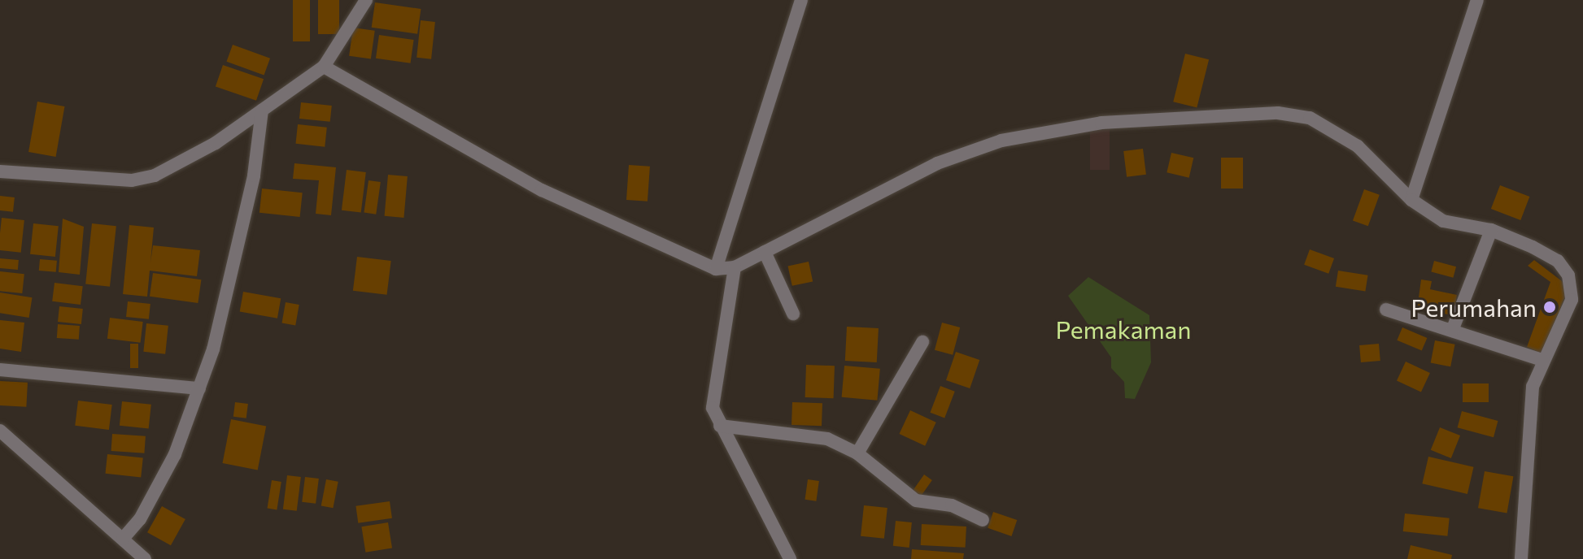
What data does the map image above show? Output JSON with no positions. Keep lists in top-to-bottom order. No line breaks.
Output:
{"parks":["Pemakaman"],"places":["Perumahan"]}
